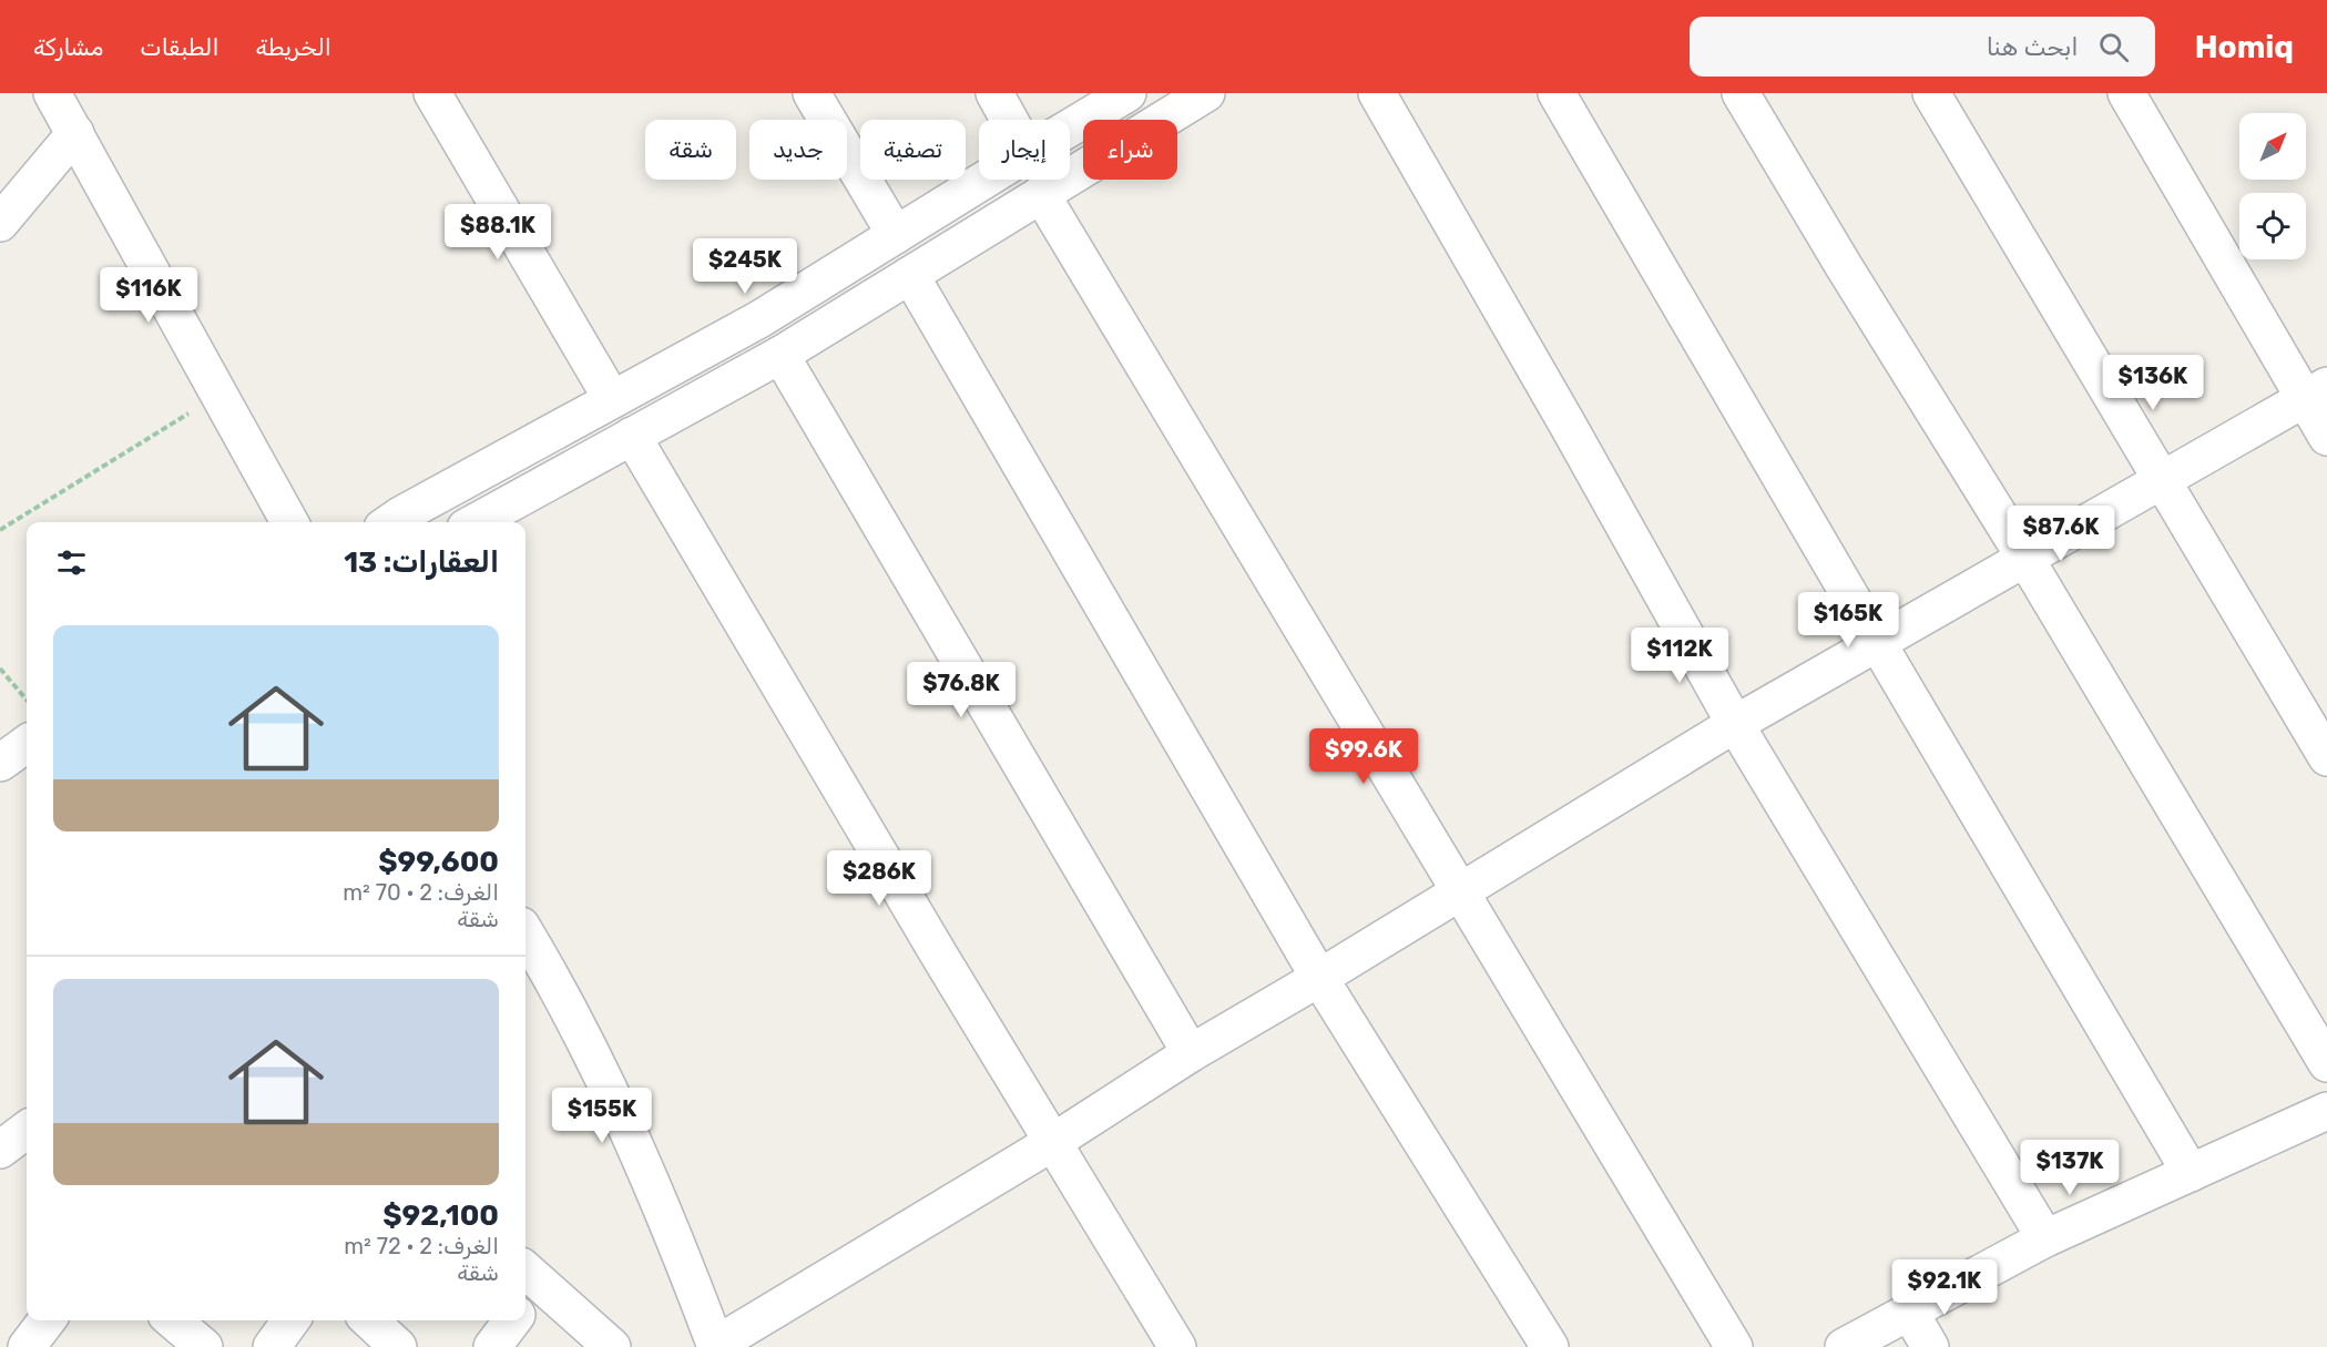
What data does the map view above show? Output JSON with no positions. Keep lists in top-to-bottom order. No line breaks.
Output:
{"north":"top right","page":{"header":"Homiq","search":"ابحث هنا","nav":["الخريطة","الطبقات","مشاركة"],"chip":["شراء","إيجار","تصفية","جديد","شقة"],"price":["$88.1K","$245K","$116K","$136K","$87.6K","$165K","$112K","$76.8K","$99.6K","$286K","$155K","$137K","$92.1K"],"heading":"العقارات: 13","list":[{"name":"$99,600","note":"الغرف: 2 · 70 m² · شقة"},{"name":"$92,100","note":"الغرف: 2 · 72 m² · شقة"}]}}
